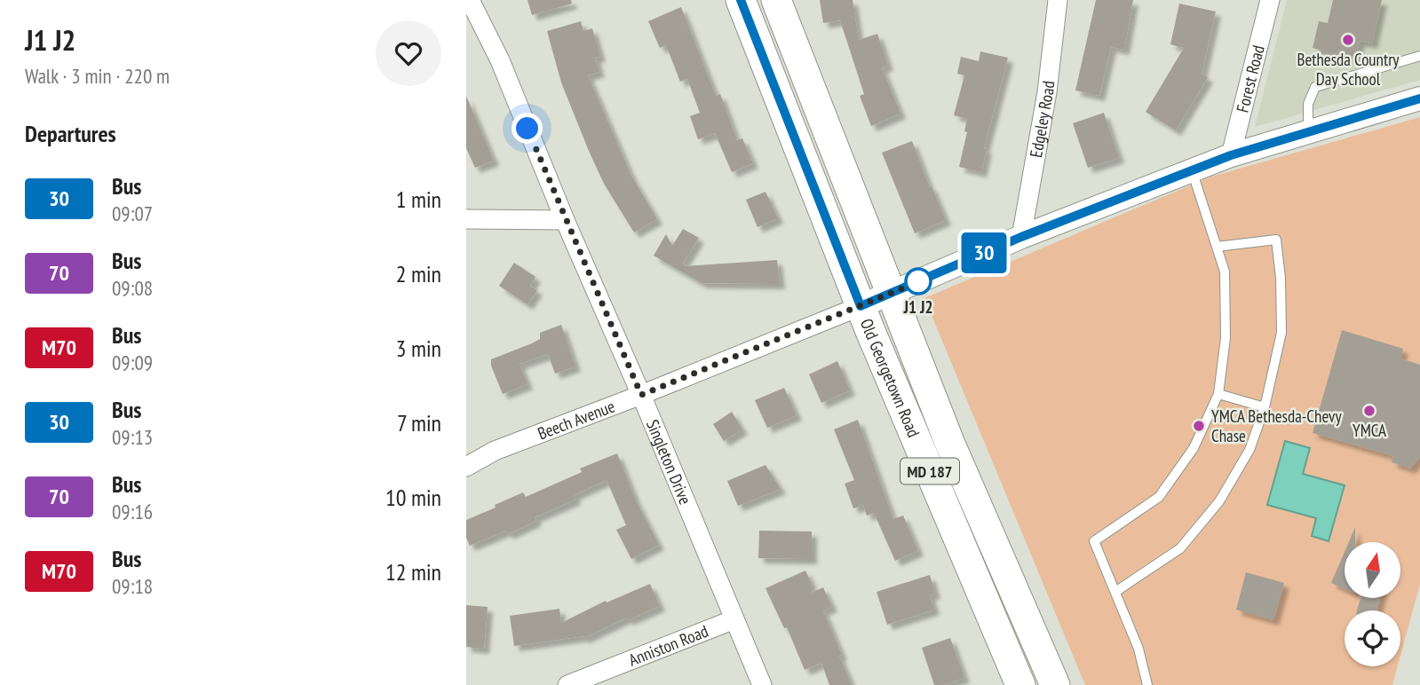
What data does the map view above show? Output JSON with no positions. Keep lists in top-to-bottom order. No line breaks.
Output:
{"streets":{"main road":["Old Georgetown Road","MD 187"],"street":["Forest Road","Edgeley Road","Beech Avenue","Singleton Drive","Anniston Road"]},"crossings":[["Forest Road","Beech Avenue"],["Edgeley Road","Beech Avenue"],["Old Georgetown Road","Beech Avenue"],["Beech Avenue","Singleton Drive"],["Singleton Drive","Anniston Road"]],"places":["Bethesda Country Day School","J1 J2","YMCA","YMCA Bethesda-Chevy Chase"],"lines":["bus line 30"],"north":"top","page":{"heading":[["J1 J2","Walk · 3 min · 220 m"],"Departures"],"on_map":"30","list":[{"mark":"30","name":"Bus","note":"09:07","value":"1 min"},{"mark":"70","name":"Bus","note":"09:08","value":"2 min"},{"mark":"M70","name":"Bus","note":"09:09","value":"3 min"},{"mark":"30","name":"Bus","note":"09:13","value":"7 min"},{"mark":"70","name":"Bus","note":"09:16","value":"10 min"},{"mark":"M70","name":"Bus","note":"09:18","value":"12 min"}]}}
